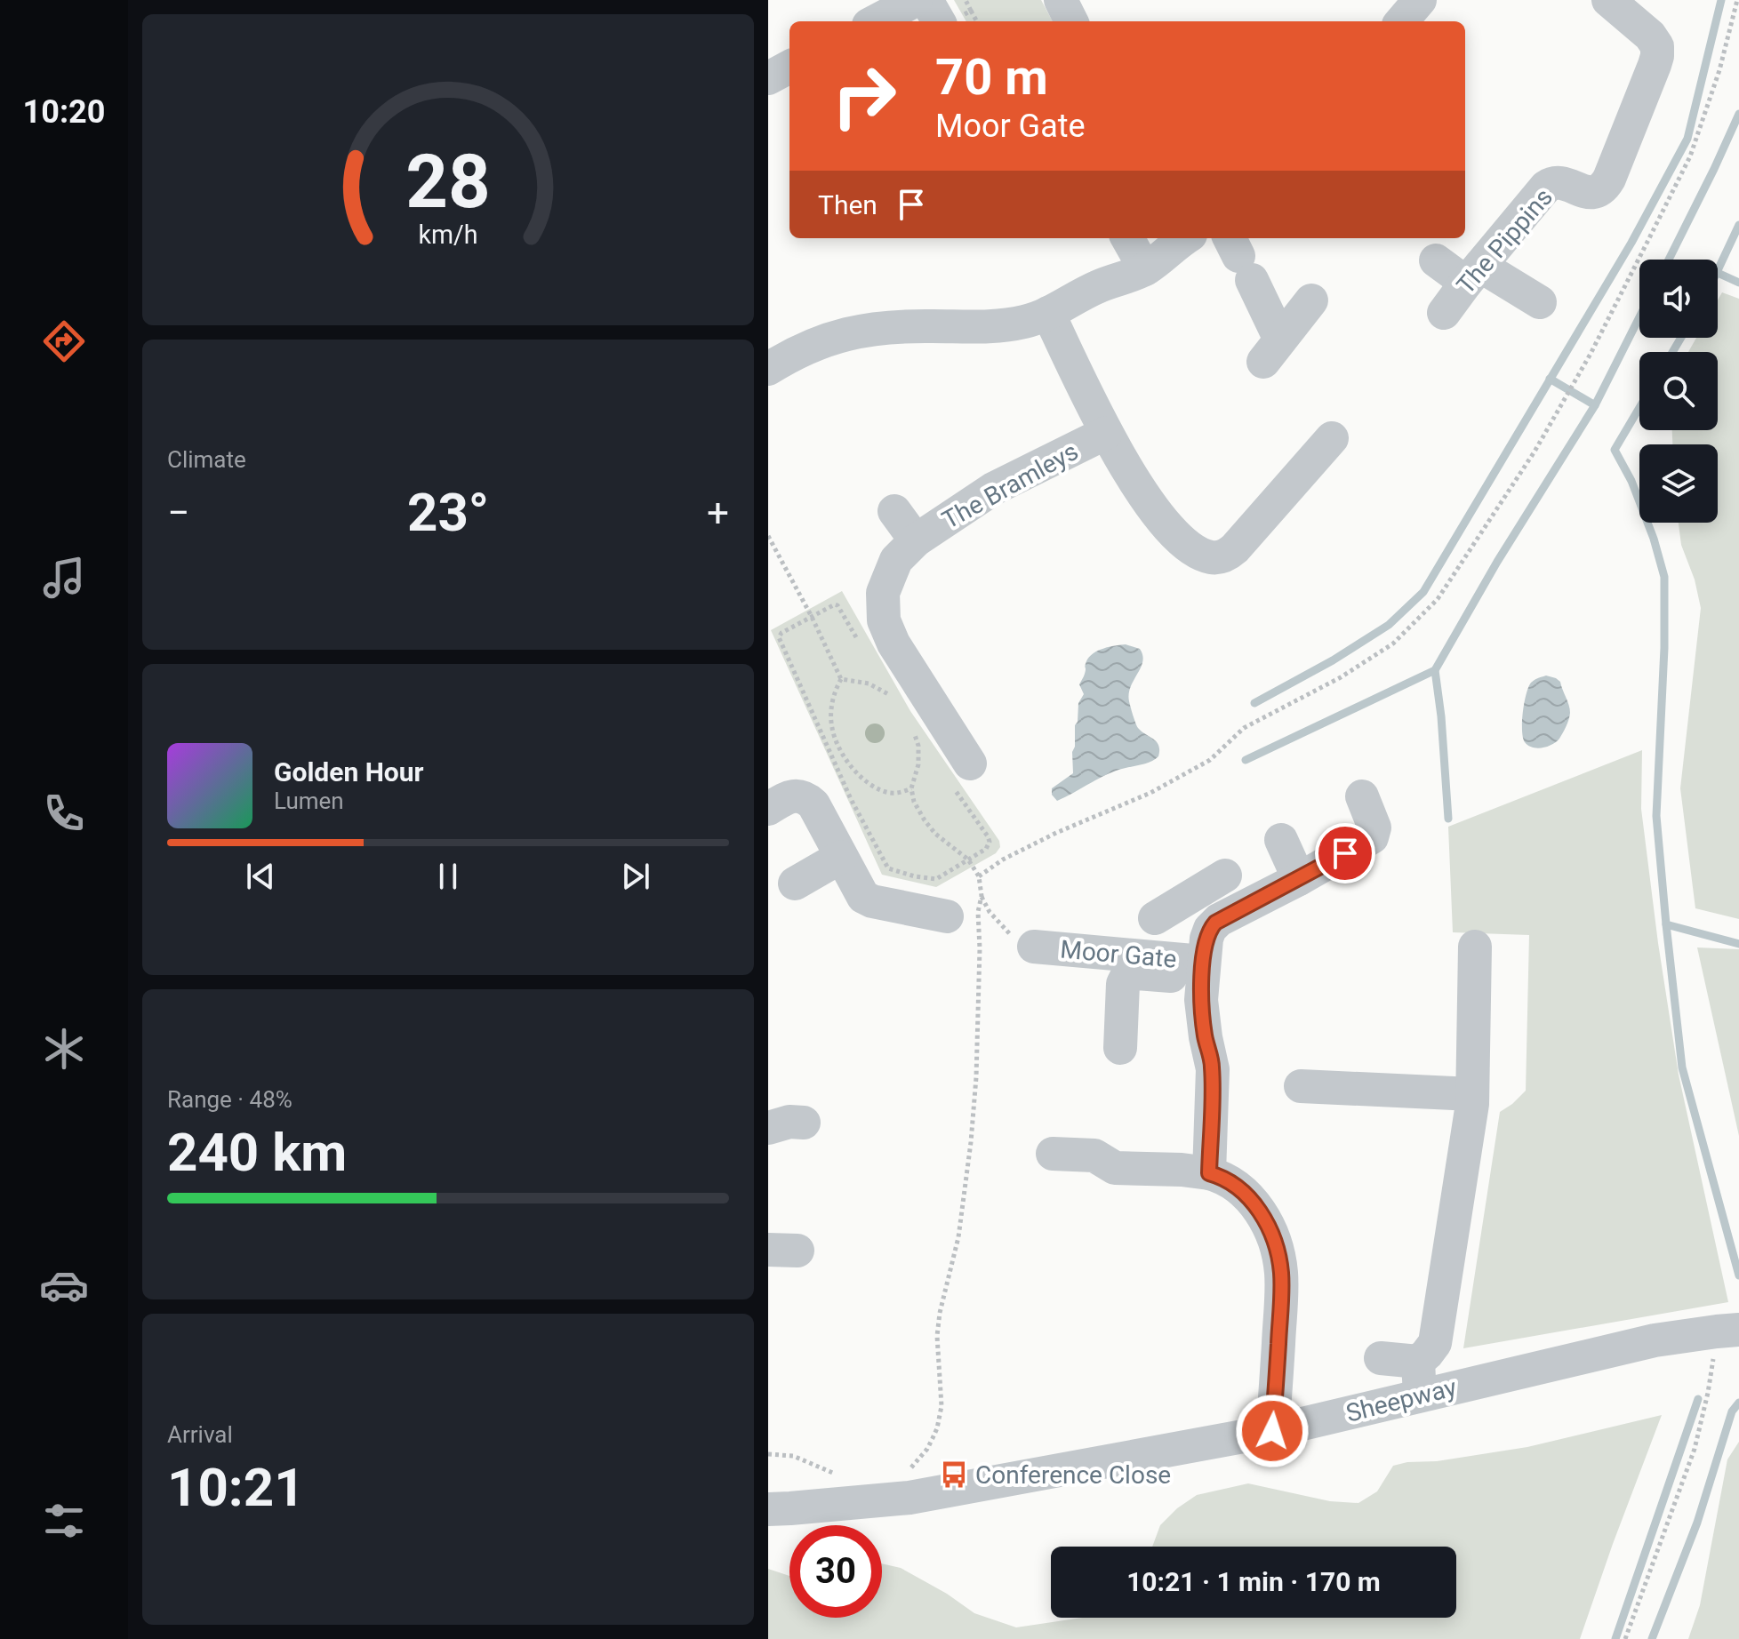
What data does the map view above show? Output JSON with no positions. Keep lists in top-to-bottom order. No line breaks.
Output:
{"streets":{"street":["The Pippins","The Bramleys","Moor Gate","Sheepway"]},"places":{"bus stop":["Conference Close"]},"page":{"tabs":"10:20","turn":["70 m","Moor Gate"],"then":"Then","tile":["Climate",["Range · 48%","240 km"],["Arrival","10:21"]],"heat":["−","23°","+"],"song":["Golden Hour","Lumen"],"limit":"30","trip":"10:21 · 1 min · 170 m","gauge":["28","km/h"]}}
